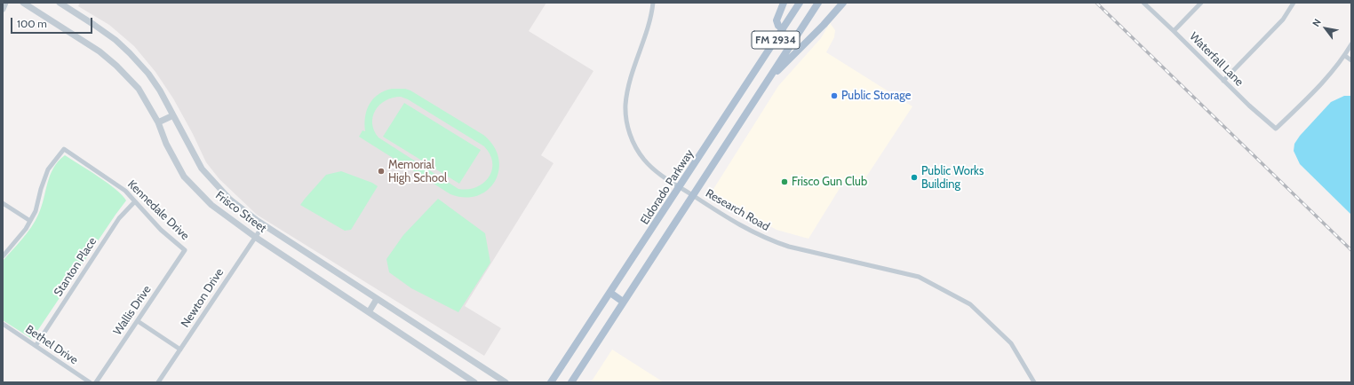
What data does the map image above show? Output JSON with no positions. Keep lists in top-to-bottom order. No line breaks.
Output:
{"streets":{"main road":["FM 2934","Eldorado Parkway"],"street":["Waterfall Lane","Kennedale Drive","Research Road","Frisco Street","Stanton Place","Newton Drive","Wallis Drive","Bethel Drive"]},"crossings":[["Eldorado Parkway","Research Road"],["Kennedale Drive","Stanton Place"],["Kennedale Drive","Wallis Drive"],["Frisco Street","Newton Drive"],["Stanton Place","Bethel Drive"]],"places":["Public Storage","Memorial High School","Public Works Building","Frisco Gun Club"],"scale_bar":"100 m","north":"top left"}
